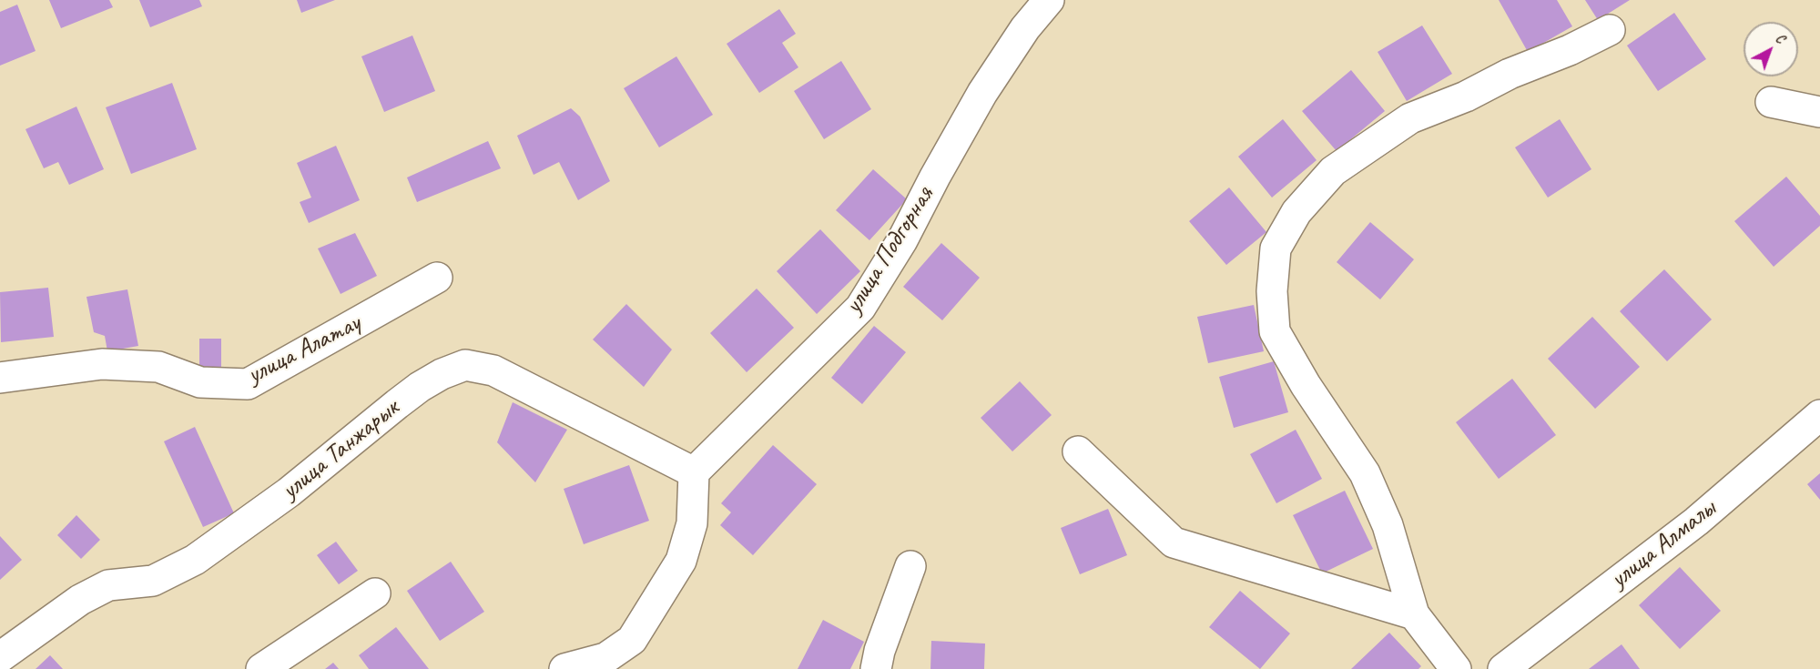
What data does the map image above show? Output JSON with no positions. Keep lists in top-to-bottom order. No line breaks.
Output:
{"streets":{"street":["улица Подгорная","улица Алатау","улица Танжарык","улица Алмалы"]},"crossings":[["улица Подгорная","улица Танжарык"]],"north":"top right"}
